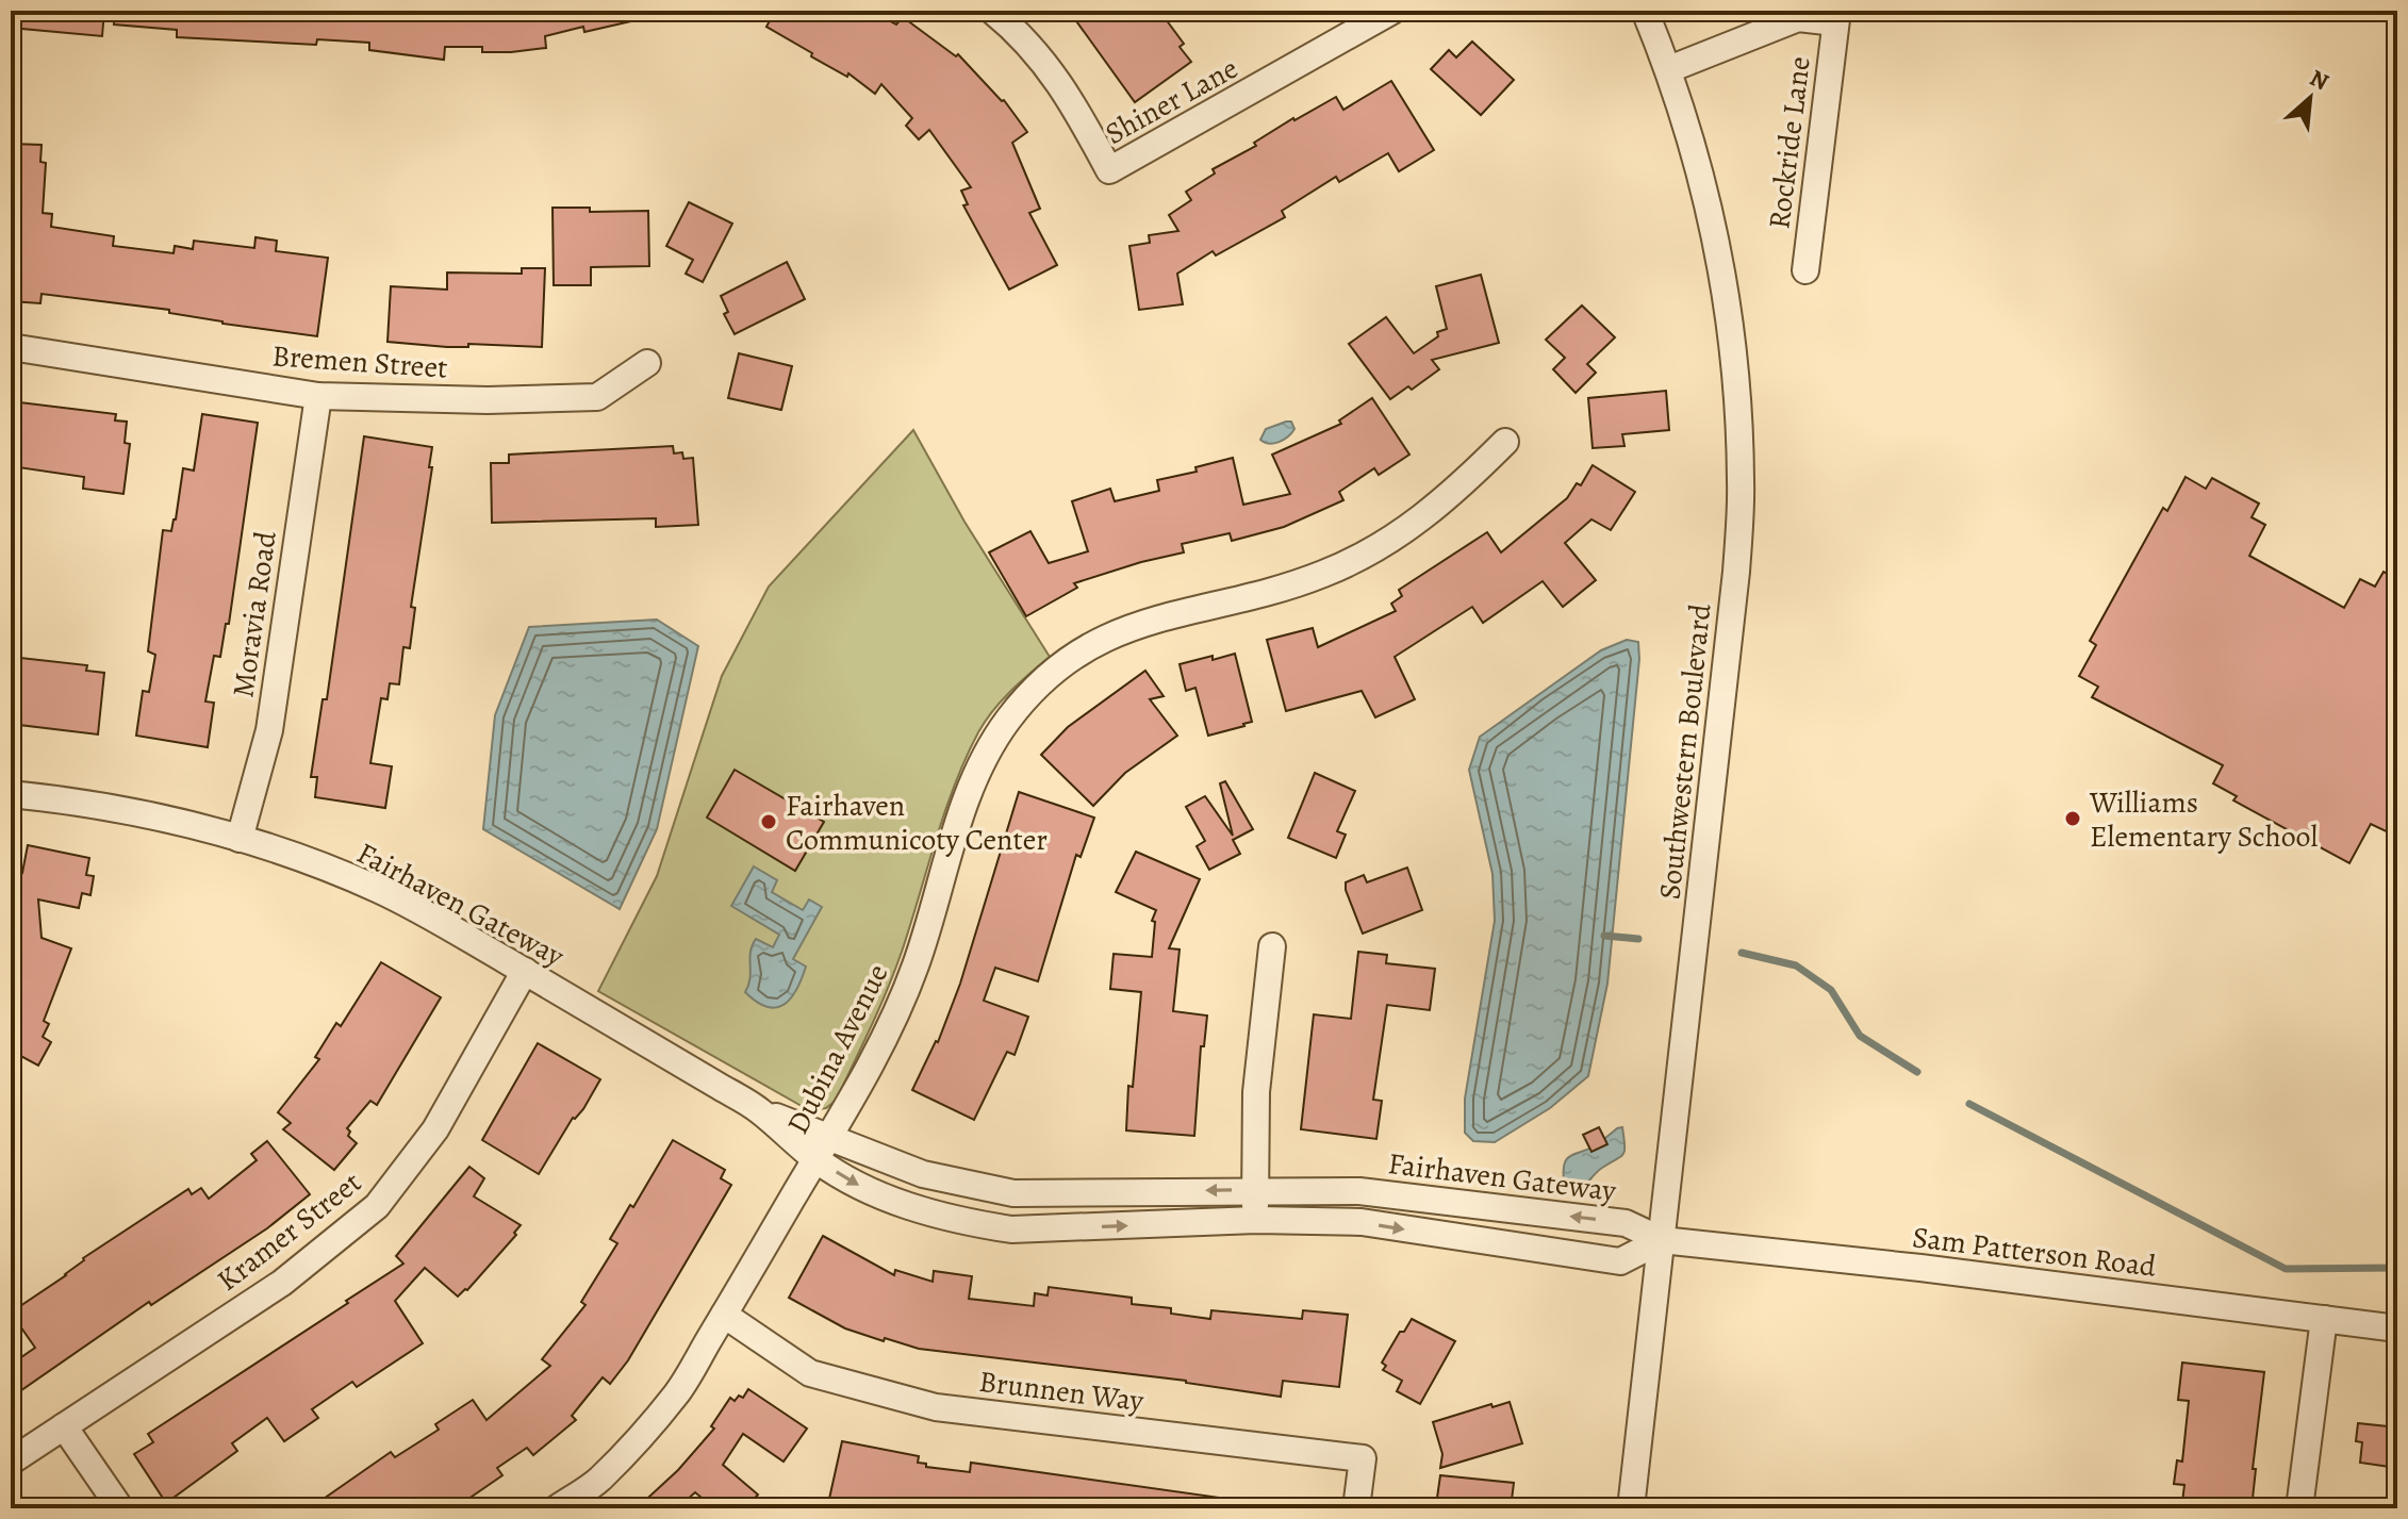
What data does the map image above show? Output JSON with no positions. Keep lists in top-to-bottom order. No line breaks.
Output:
{"streets":{"street":["Shiner Lane","Rockride Lane","Bremen Street","Moravia Road","Southwestern Boulevard","Fairhaven Gateway","Dubina Avenue","Kramer Street","Sam Patterson Road","Brunnen Way"]},"crossings":[["Rockride Lane","Southwestern Boulevard"],["Bremen Street","Moravia Road"],["Moravia Road","Fairhaven Gateway"],["Southwestern Boulevard","Fairhaven Gateway"],["Southwestern Boulevard","Sam Patterson Road"],["Fairhaven Gateway","Dubina Avenue"],["Fairhaven Gateway","Kramer Street"],["Fairhaven Gateway","Sam Patterson Road"],["Dubina Avenue","Brunnen Way"]],"places":["Williams Elementary School","Fairhaven Communicoty Center"],"north":"top right"}
